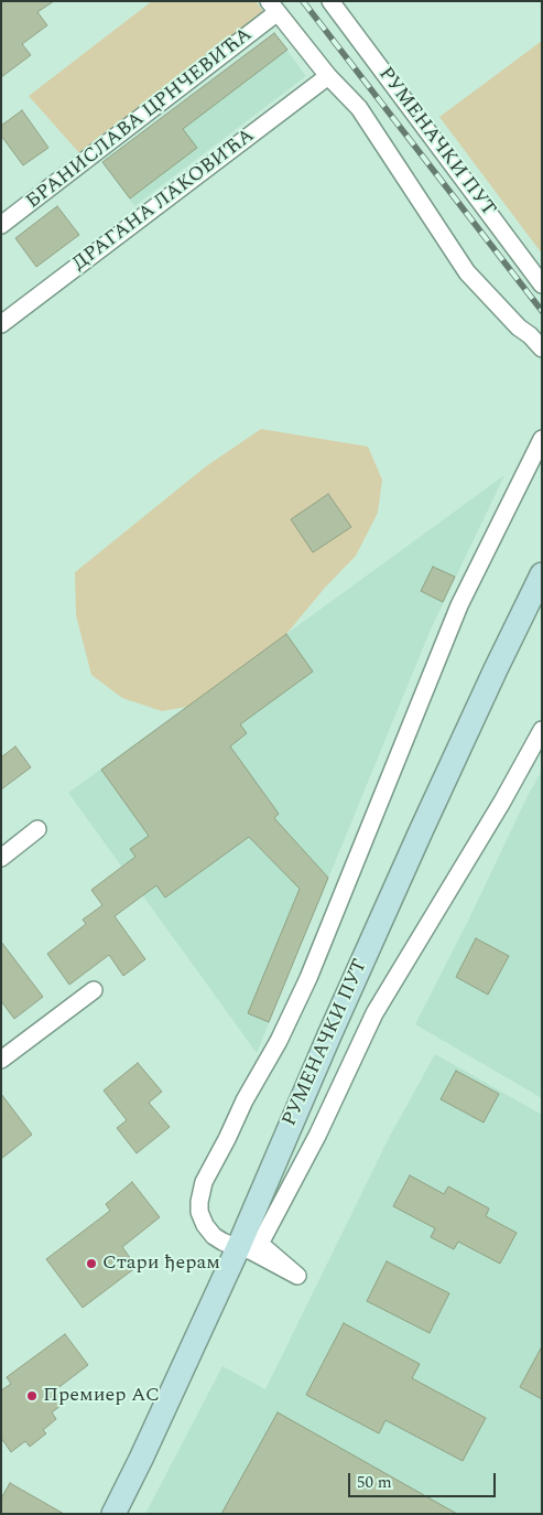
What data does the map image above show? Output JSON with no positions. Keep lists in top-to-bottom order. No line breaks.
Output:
{"streets":{"main road":["РУМЕНАЧКИ ПУТ"],"street":["БРАНИСЛАВА ЦРНЧЕВИЋА","ДРАГАНА ЛАКОВИЋА"]},"places":["Стари ђерам","Премиер АС"],"scale_bar":"50 m"}
